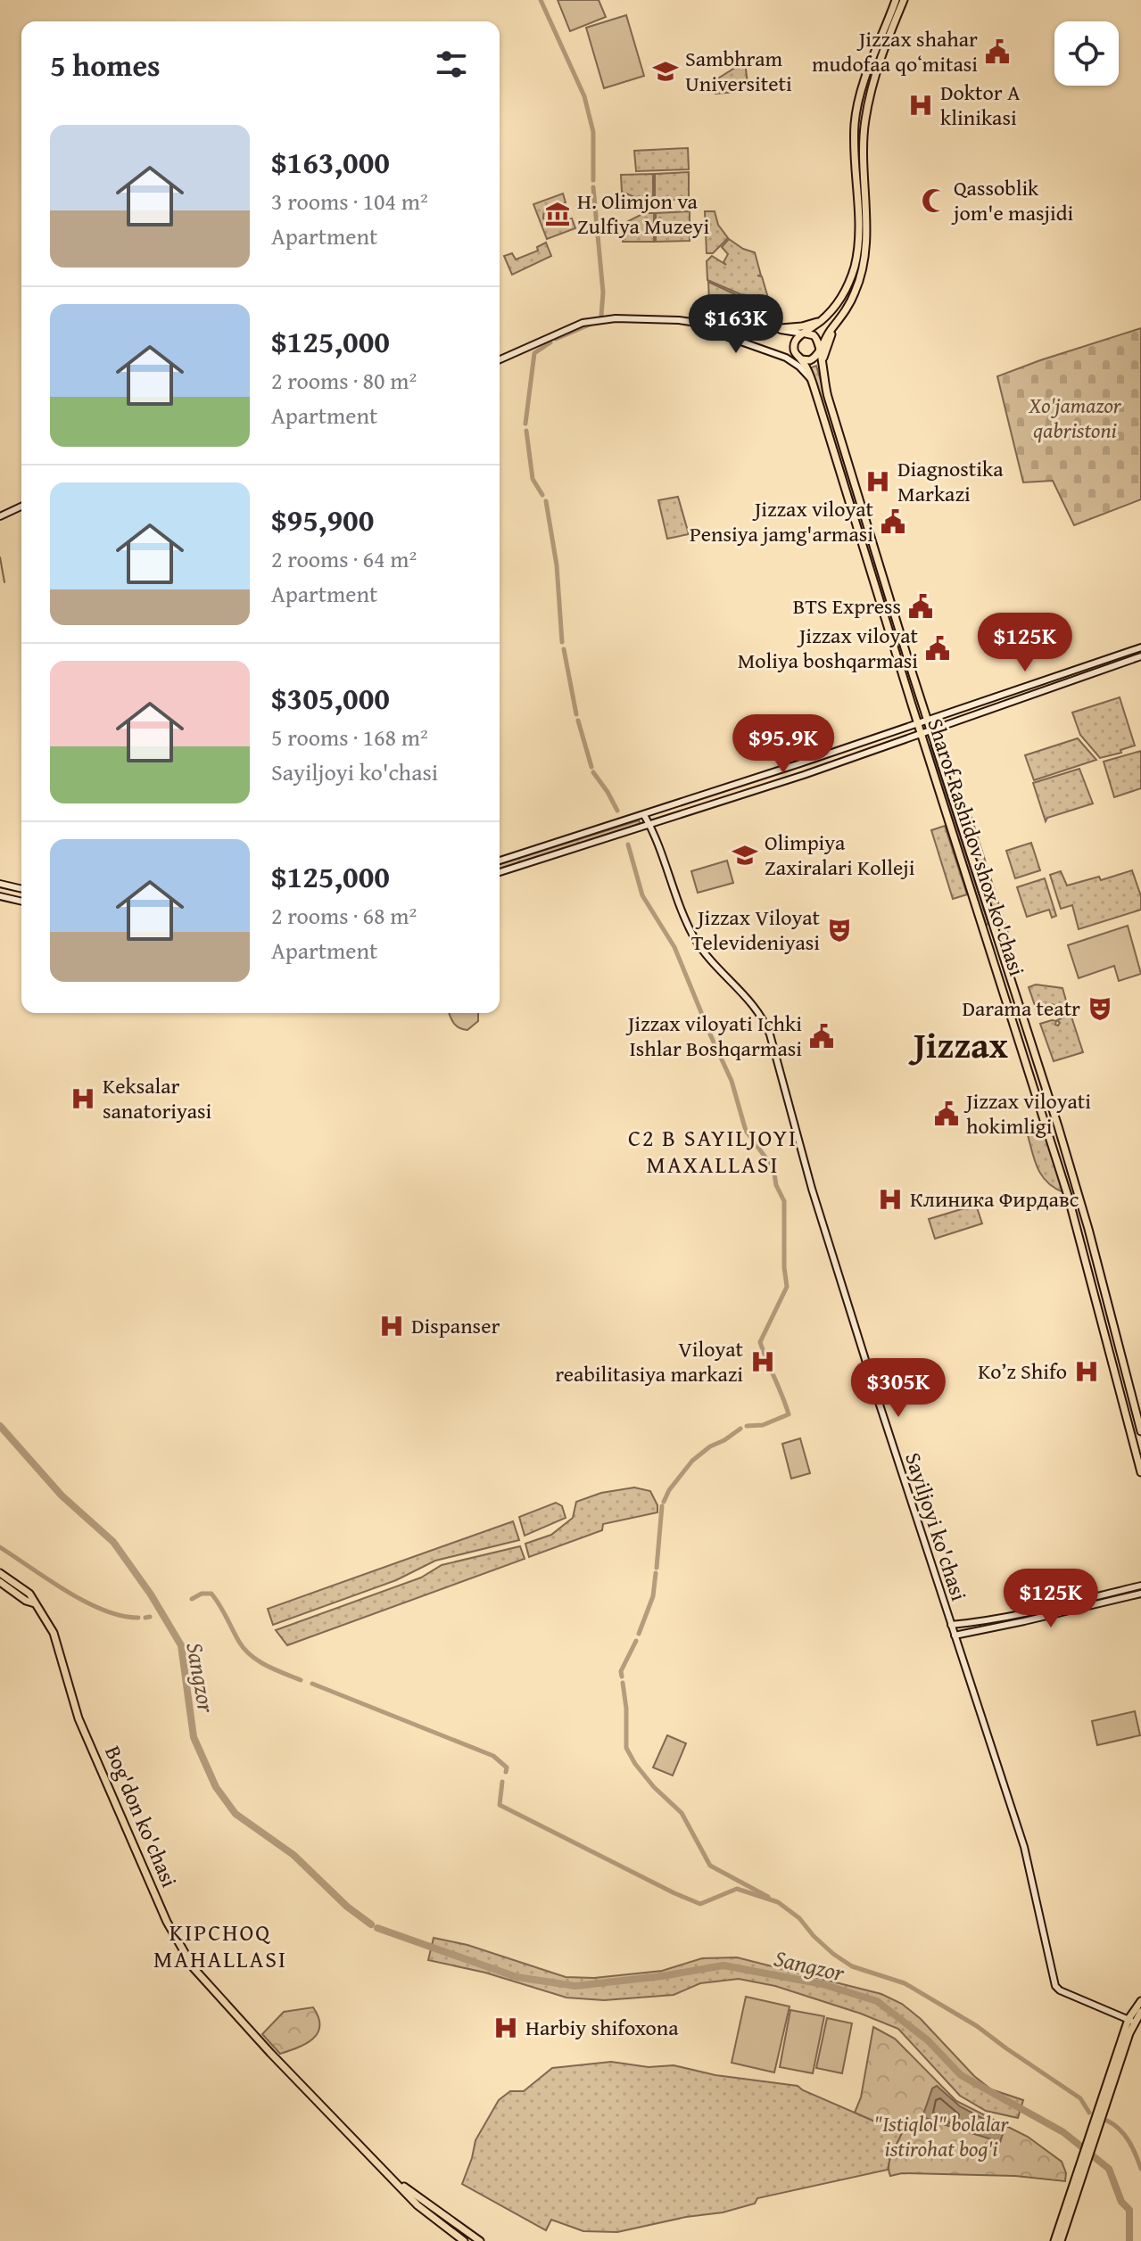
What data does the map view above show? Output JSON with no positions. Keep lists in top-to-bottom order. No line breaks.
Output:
{"streets":{"main road":["Sharof Rashidov shox ko'chasi","Sayiljoyi ko'chasi","Bog'don ko'chasi"]},"districts":["Jizzax","C2 B SAYILJOYI MAXALLASI","KIPCHOQ MAHALLASI"],"water":["Sangzor"],"parks":["Xo'jamazor qabristoni","\"Istiqlol\" bolalar istirohat bog'i"],"places":{"public building":["Jizzax shahar mudofaa qoʻmitasi","Jizzax viloyat Pensiya jamg'armasi","BTS Express","Jizzax viloyat Moliya boshqarmasi","Jizzax viloyati Ichki Ishlar Boshqarmasi","Jizzax viloyati hokimligi"],"school or university":["Sambhram Universiteti","Olimpiya Zaxiralari Kolleji"],"hospital":["Doktor A klinikasi","Diagnostika Markazi","Keksalar sanatoriyasi","Клиника Фирдавс","Dispanser","Viloyat reabilitasiya markazi","Ko’z Shifo","Harbiy shifoxona"],"mosque":["Qassoblik jom'e masjidi"],"museum":["H. Olimjon va Zulfiya Muzeyi"],"theatre":["Jizzax Viloyat Televideniyasi","Darama teatr"]},"page":{"heading":"5 homes","list":[{"name":"$163,000","note":"3 rooms · 104 m² · Apartment"},{"name":"$125,000","note":"2 rooms · 80 m² · Apartment"},{"name":"$95,900","note":"2 rooms · 64 m² · Apartment"},{"name":"$305,000","note":"5 rooms · 168 m² · Sayiljoyi ko'chasi"},{"name":"$125,000","note":"2 rooms · 68 m² · Apartment"}],"price":["$163K","$125K","$95.9K","$305K","$125K"]}}
